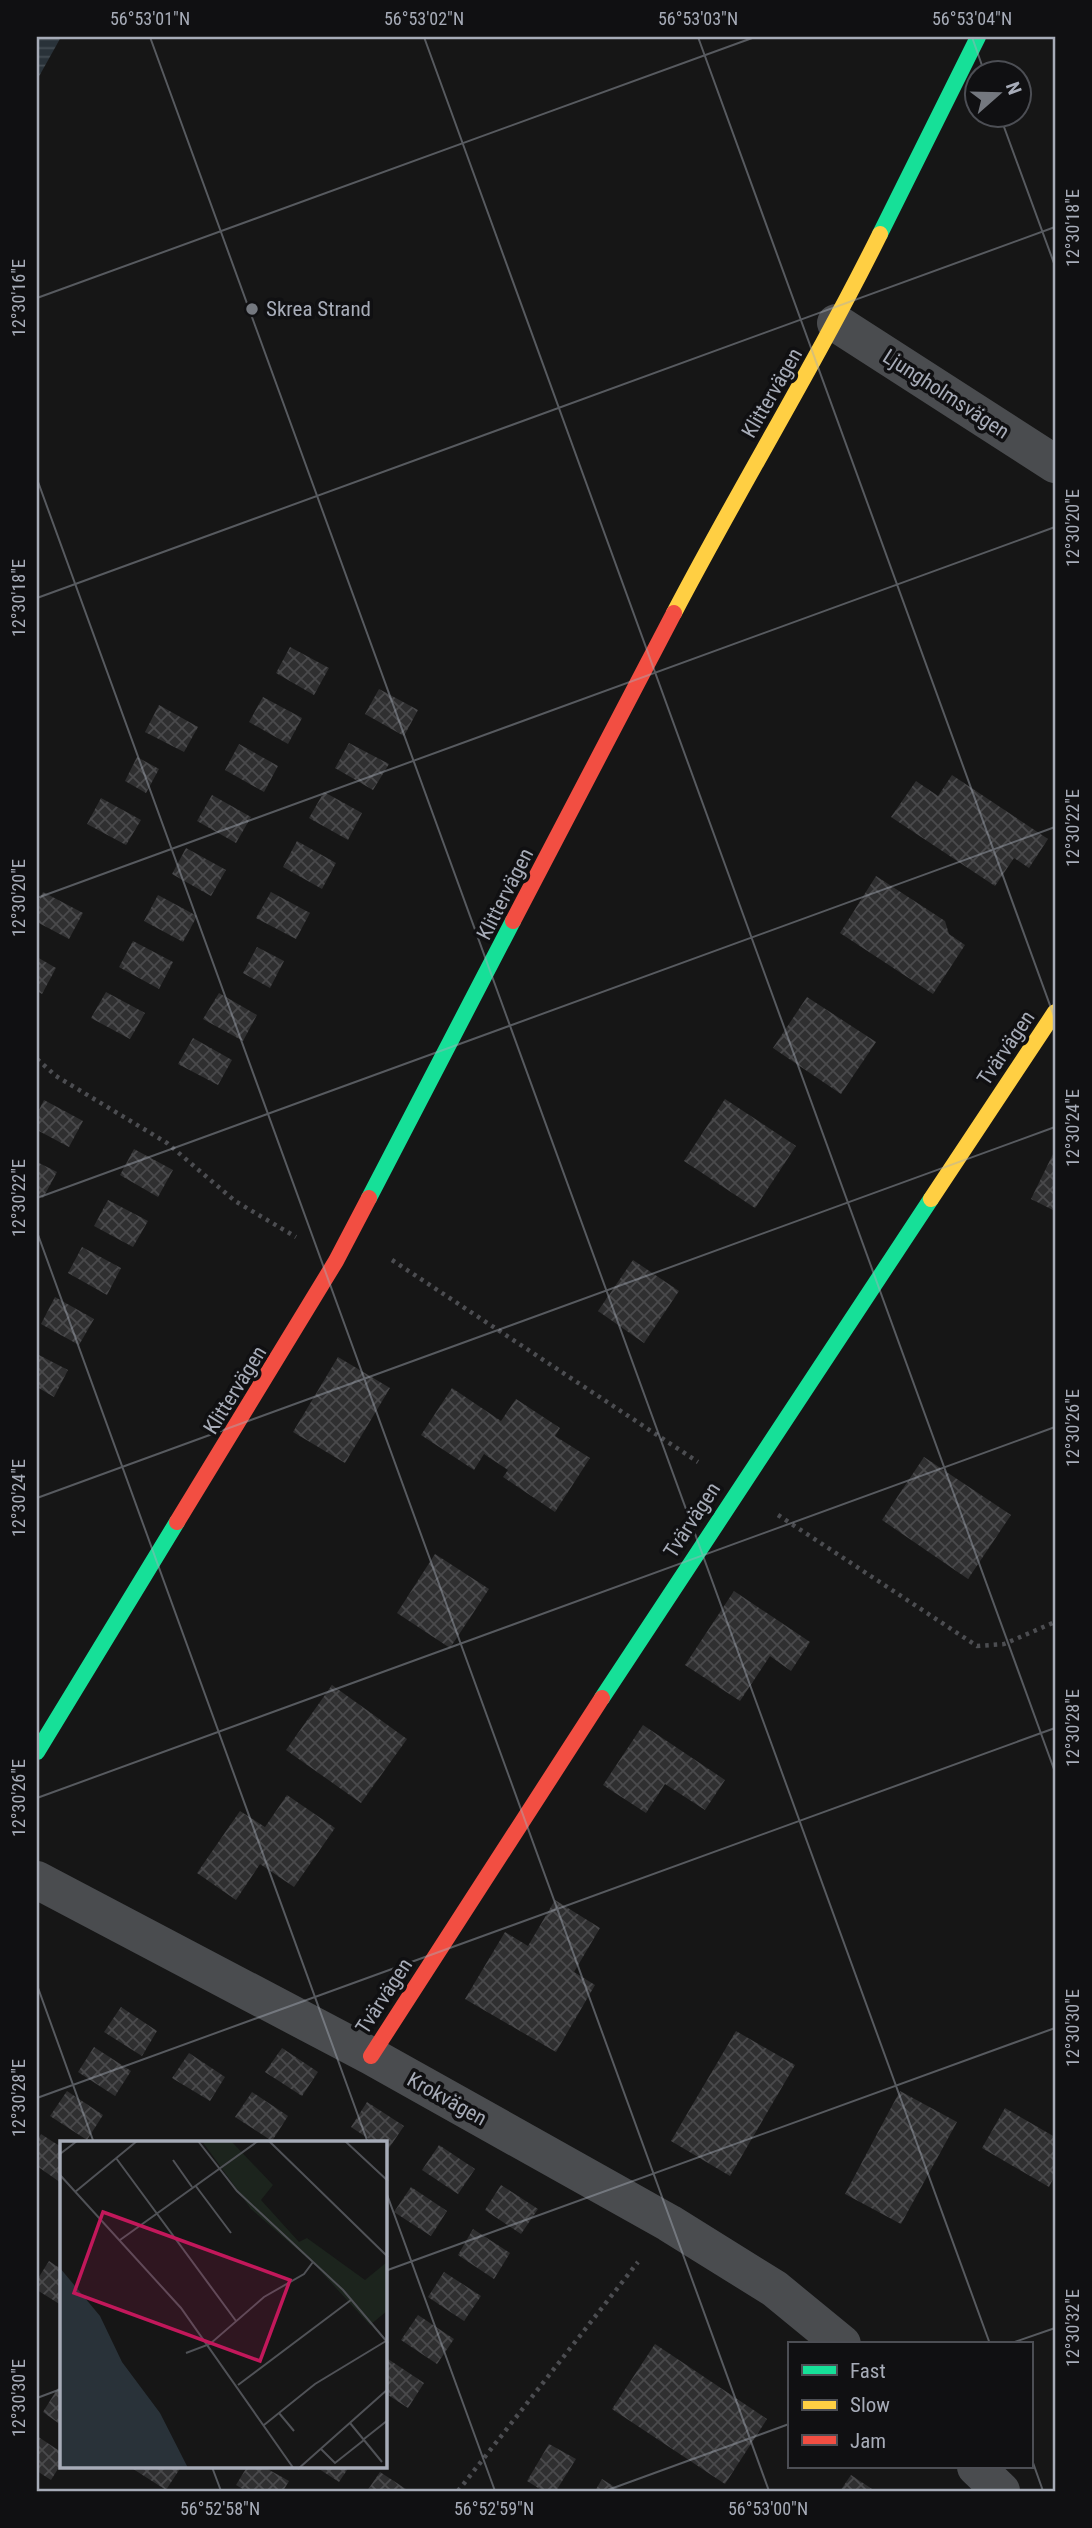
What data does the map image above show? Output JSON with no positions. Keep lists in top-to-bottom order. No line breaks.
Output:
{"streets":{"street":["Klittervägen","Ljungholmsvägen","Tvärvägen","Krokvägen"]},"crossings":[["Klittervägen","Ljungholmsvägen"],["Tvärvägen","Krokvägen"]],"places":["Skrea Strand"],"legend":["Fast","Slow","Jam"],"north":"right","coordinates":["56°53'01\"N","56°53'02\"N","56°53'03\"N","56°53'04\"N","12°30'18\"E","12°30'16\"E","12°30'20\"E","12°30'22\"E","12°30'24\"E","12°30'26\"E","12°30'28\"E","12°30'30\"E","12°30'32\"E","56°52'58\"N","56°52'59\"N","56°53'00\"N"]}
